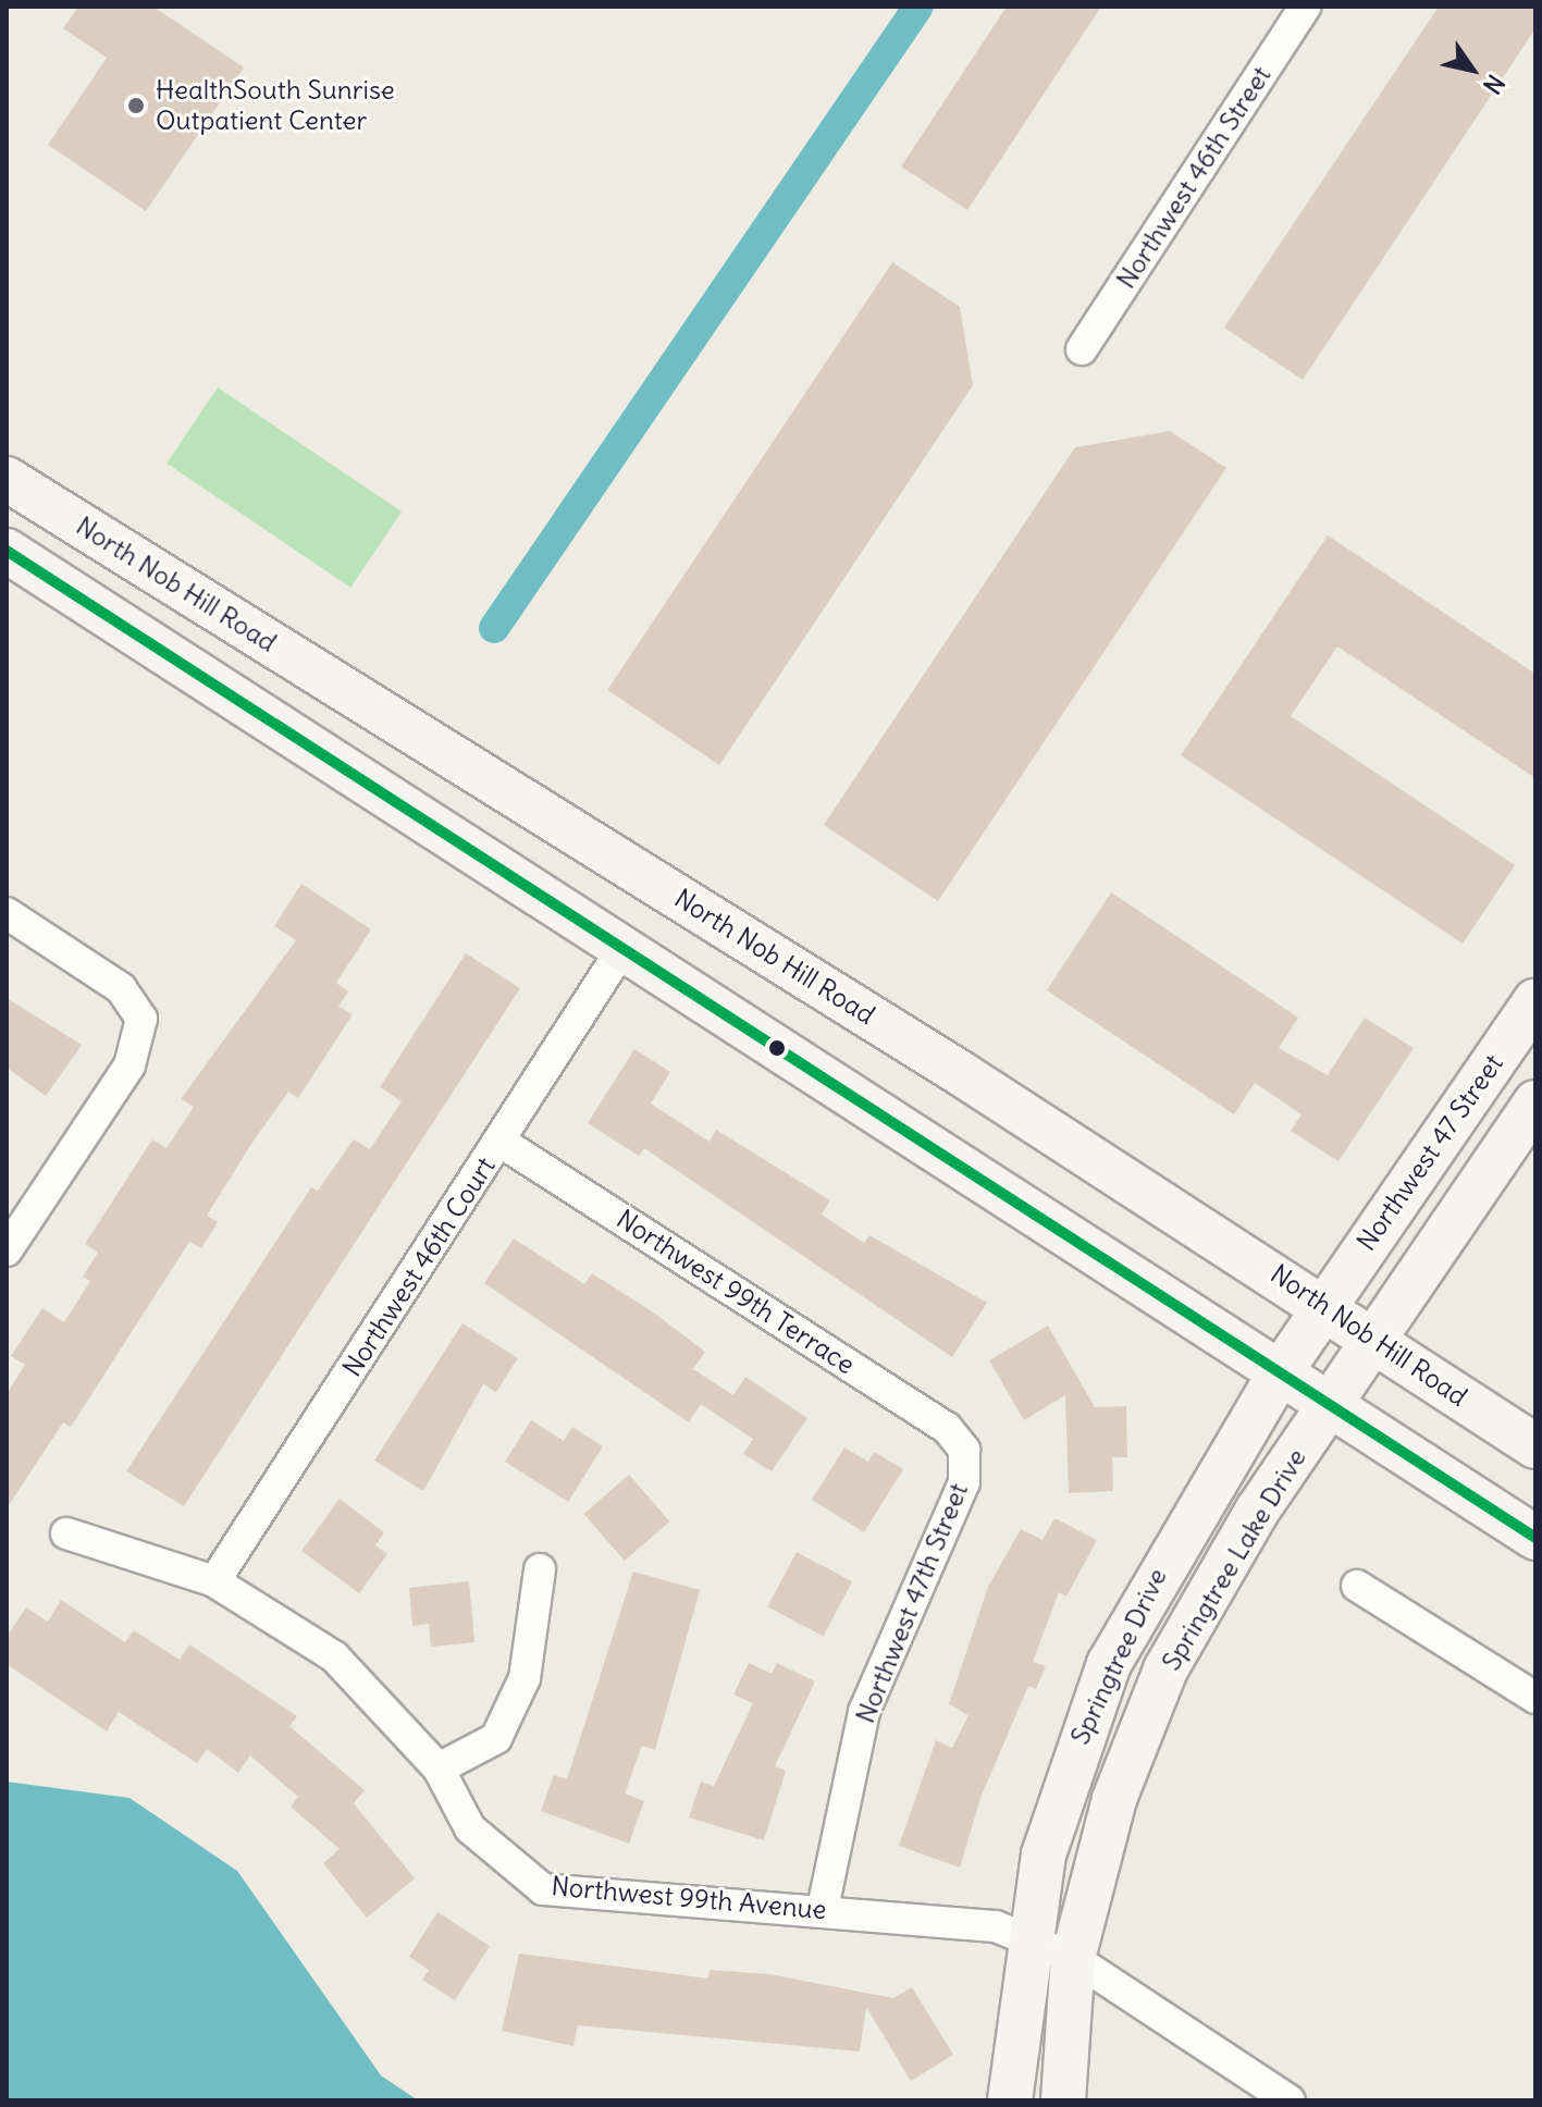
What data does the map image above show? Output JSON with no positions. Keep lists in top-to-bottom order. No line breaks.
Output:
{"streets":{"main road":["North Nob Hill Road","Northwest 47 Street","Springtree Lake Drive","Springtree Drive"],"street":["Northwest 46th Street","Northwest 46th Court","Northwest 99th Terrace","Northwest 47th Street","Northwest 99th Avenue"]},"crossings":[["North Nob Hill Road","Northwest 47 Street"],["North Nob Hill Road","Springtree Lake Drive"],["North Nob Hill Road","Springtree Drive"],["Northwest 47 Street","Springtree Drive"],["Northwest 46th Court","Northwest 99th Terrace"],["Northwest 46th Court","Northwest 99th Avenue"],["Northwest 99th Terrace","Northwest 47th Street"],["Springtree Lake Drive","Northwest 99th Avenue"],["Northwest 47th Street","Northwest 99th Avenue"],["Springtree Drive","Northwest 99th Avenue"]],"places":["HealthSouth Sunrise Outpatient Center"],"north":"bottom right"}
